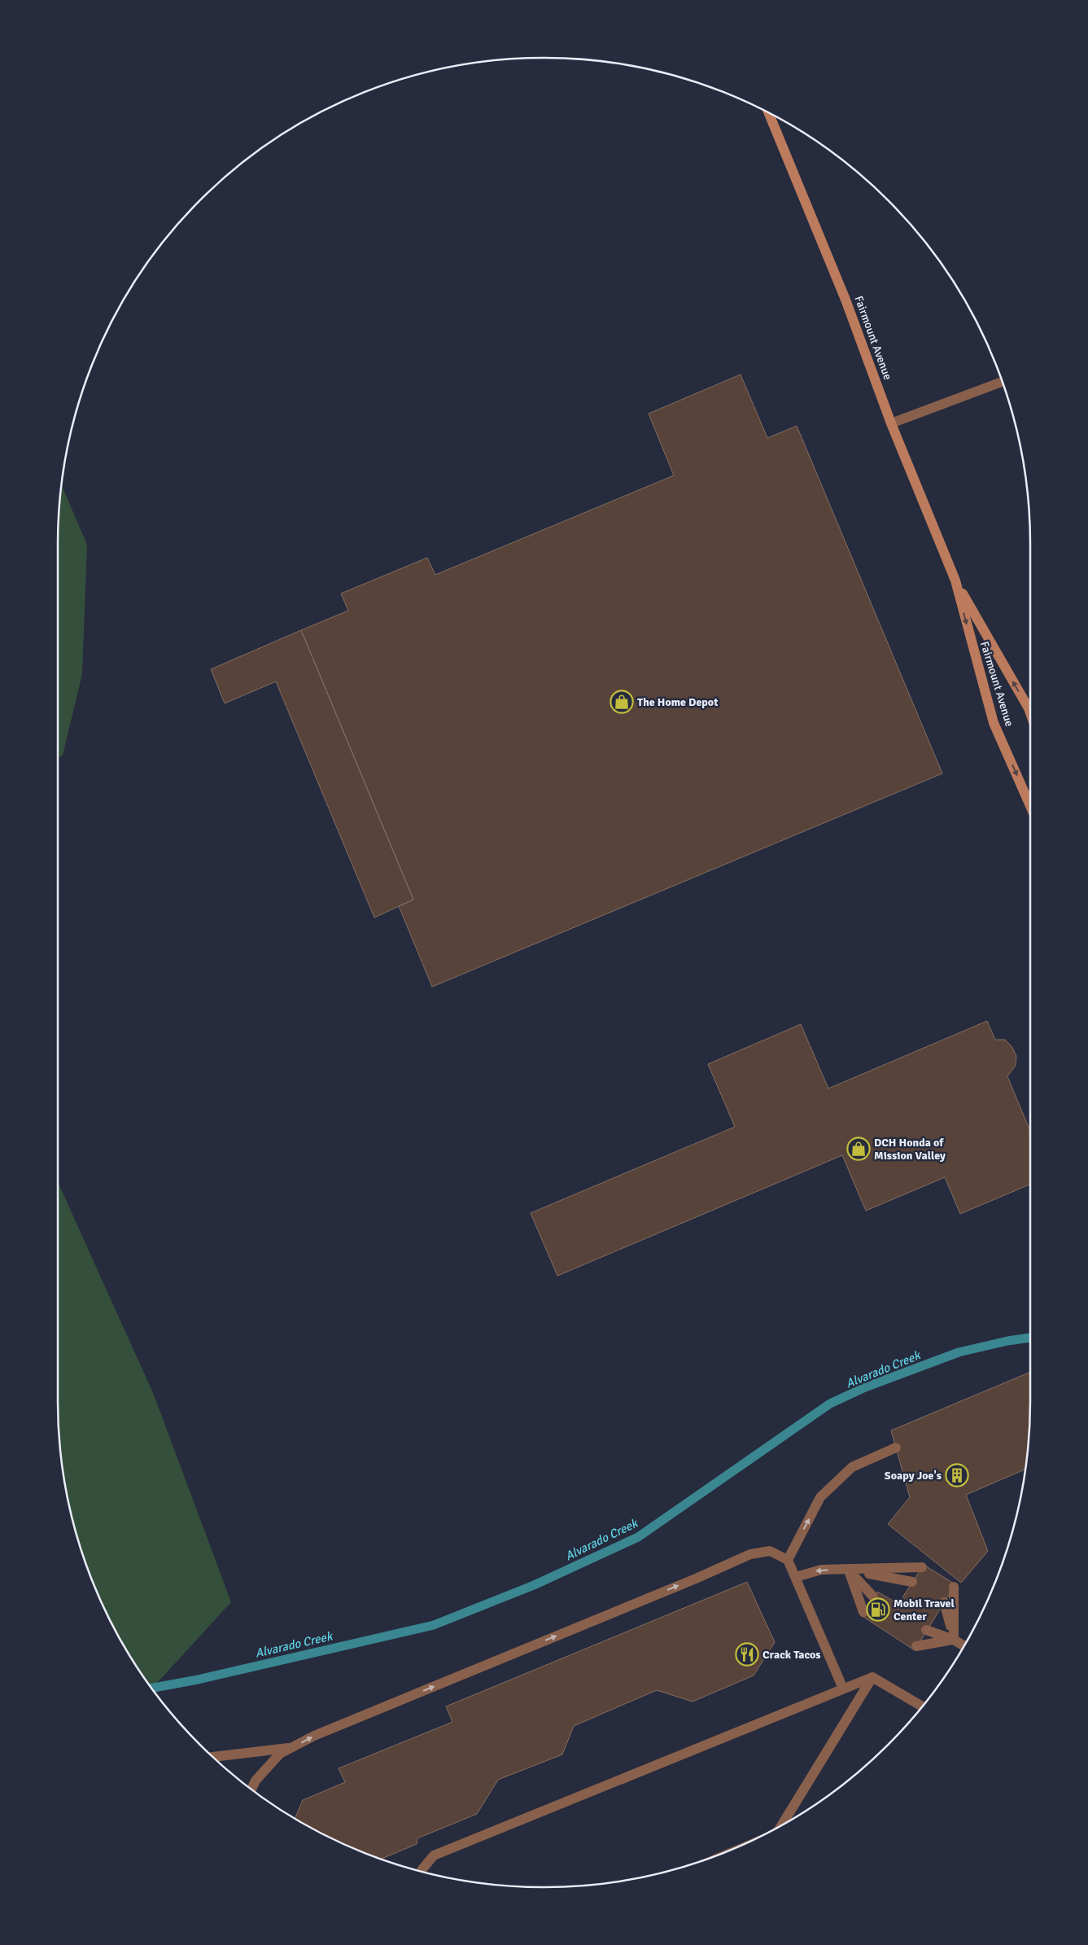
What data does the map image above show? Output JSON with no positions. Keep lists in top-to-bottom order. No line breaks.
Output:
{"streets":{"street":["Fairmount Avenue"]},"water":["Alvarado Creek"],"places":{"shop":["The Home Depot","DCH Honda of Mission Valley"],"building":["Soapy Joe's"],"fuel station":["Mobil Travel Center"],"restaurant":["Crack Tacos"]}}
